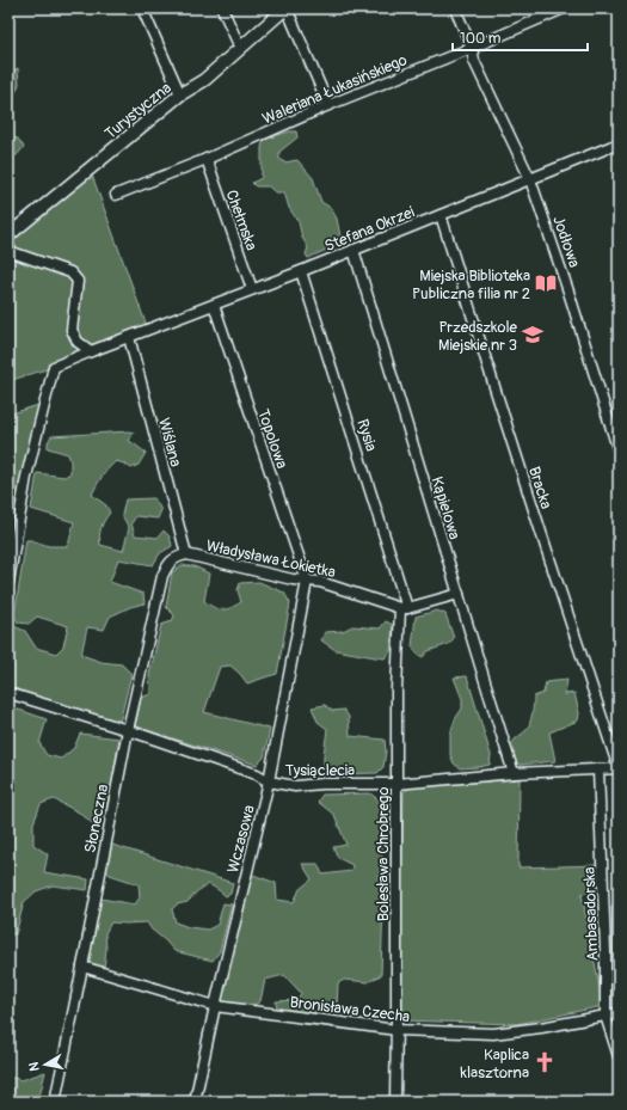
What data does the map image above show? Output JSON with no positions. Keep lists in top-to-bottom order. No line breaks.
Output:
{"streets":{"street":["Waleriana Łukasińskiego","Turystyczna","Chełmska","Stefana Okrzei","Jodłowa","Rysia","Topolowa","Wiślana","Bracka","Kąpielowa","Władysława Łokietka","Tysiąclecia","Słoneczna","Wczasowa","Bolesława Chrobrego","Ambasadorska","Bronisława Czecha"]},"crossings":[["Waleriana Łukasińskiego","Chełmska"],["Waleriana Łukasińskiego","Jodłowa"],["Chełmska","Stefana Okrzei"],["Stefana Okrzei","Jodłowa"],["Stefana Okrzei","Rysia"],["Stefana Okrzei","Topolowa"],["Stefana Okrzei","Wiślana"],["Stefana Okrzei","Bracka"],["Stefana Okrzei","Kąpielowa"],["Rysia","Władysława Łokietka"],["Rysia","Bolesława Chrobrego"],["Topolowa","Władysława Łokietka"],["Topolowa","Wczasowa"],["Wiślana","Władysława Łokietka"],["Wiślana","Słoneczna"],["Bracka","Tysiąclecia"],["Kąpielowa","Tysiąclecia"],["Władysława Łokietka","Słoneczna"],["Władysława Łokietka","Wczasowa"],["Władysława Łokietka","Bolesława Chrobrego"],["Tysiąclecia","Słoneczna"],["Tysiąclecia","Wczasowa"],["Tysiąclecia","Bolesława Chrobrego"],["Tysiąclecia","Ambasadorska"],["Słoneczna","Bronisława Czecha"],["Wczasowa","Bronisława Czecha"],["Bolesława Chrobrego","Bronisława Czecha"],["Ambasadorska","Bronisława Czecha"]],"places":{"library":["Miejska Biblioteka Publiczna filia nr 2"],"school or university":["Przedszkole Miejskie nr 3"],"church":["Kaplica klasztorna"]},"scale_bar":"100 m","north":"left"}
